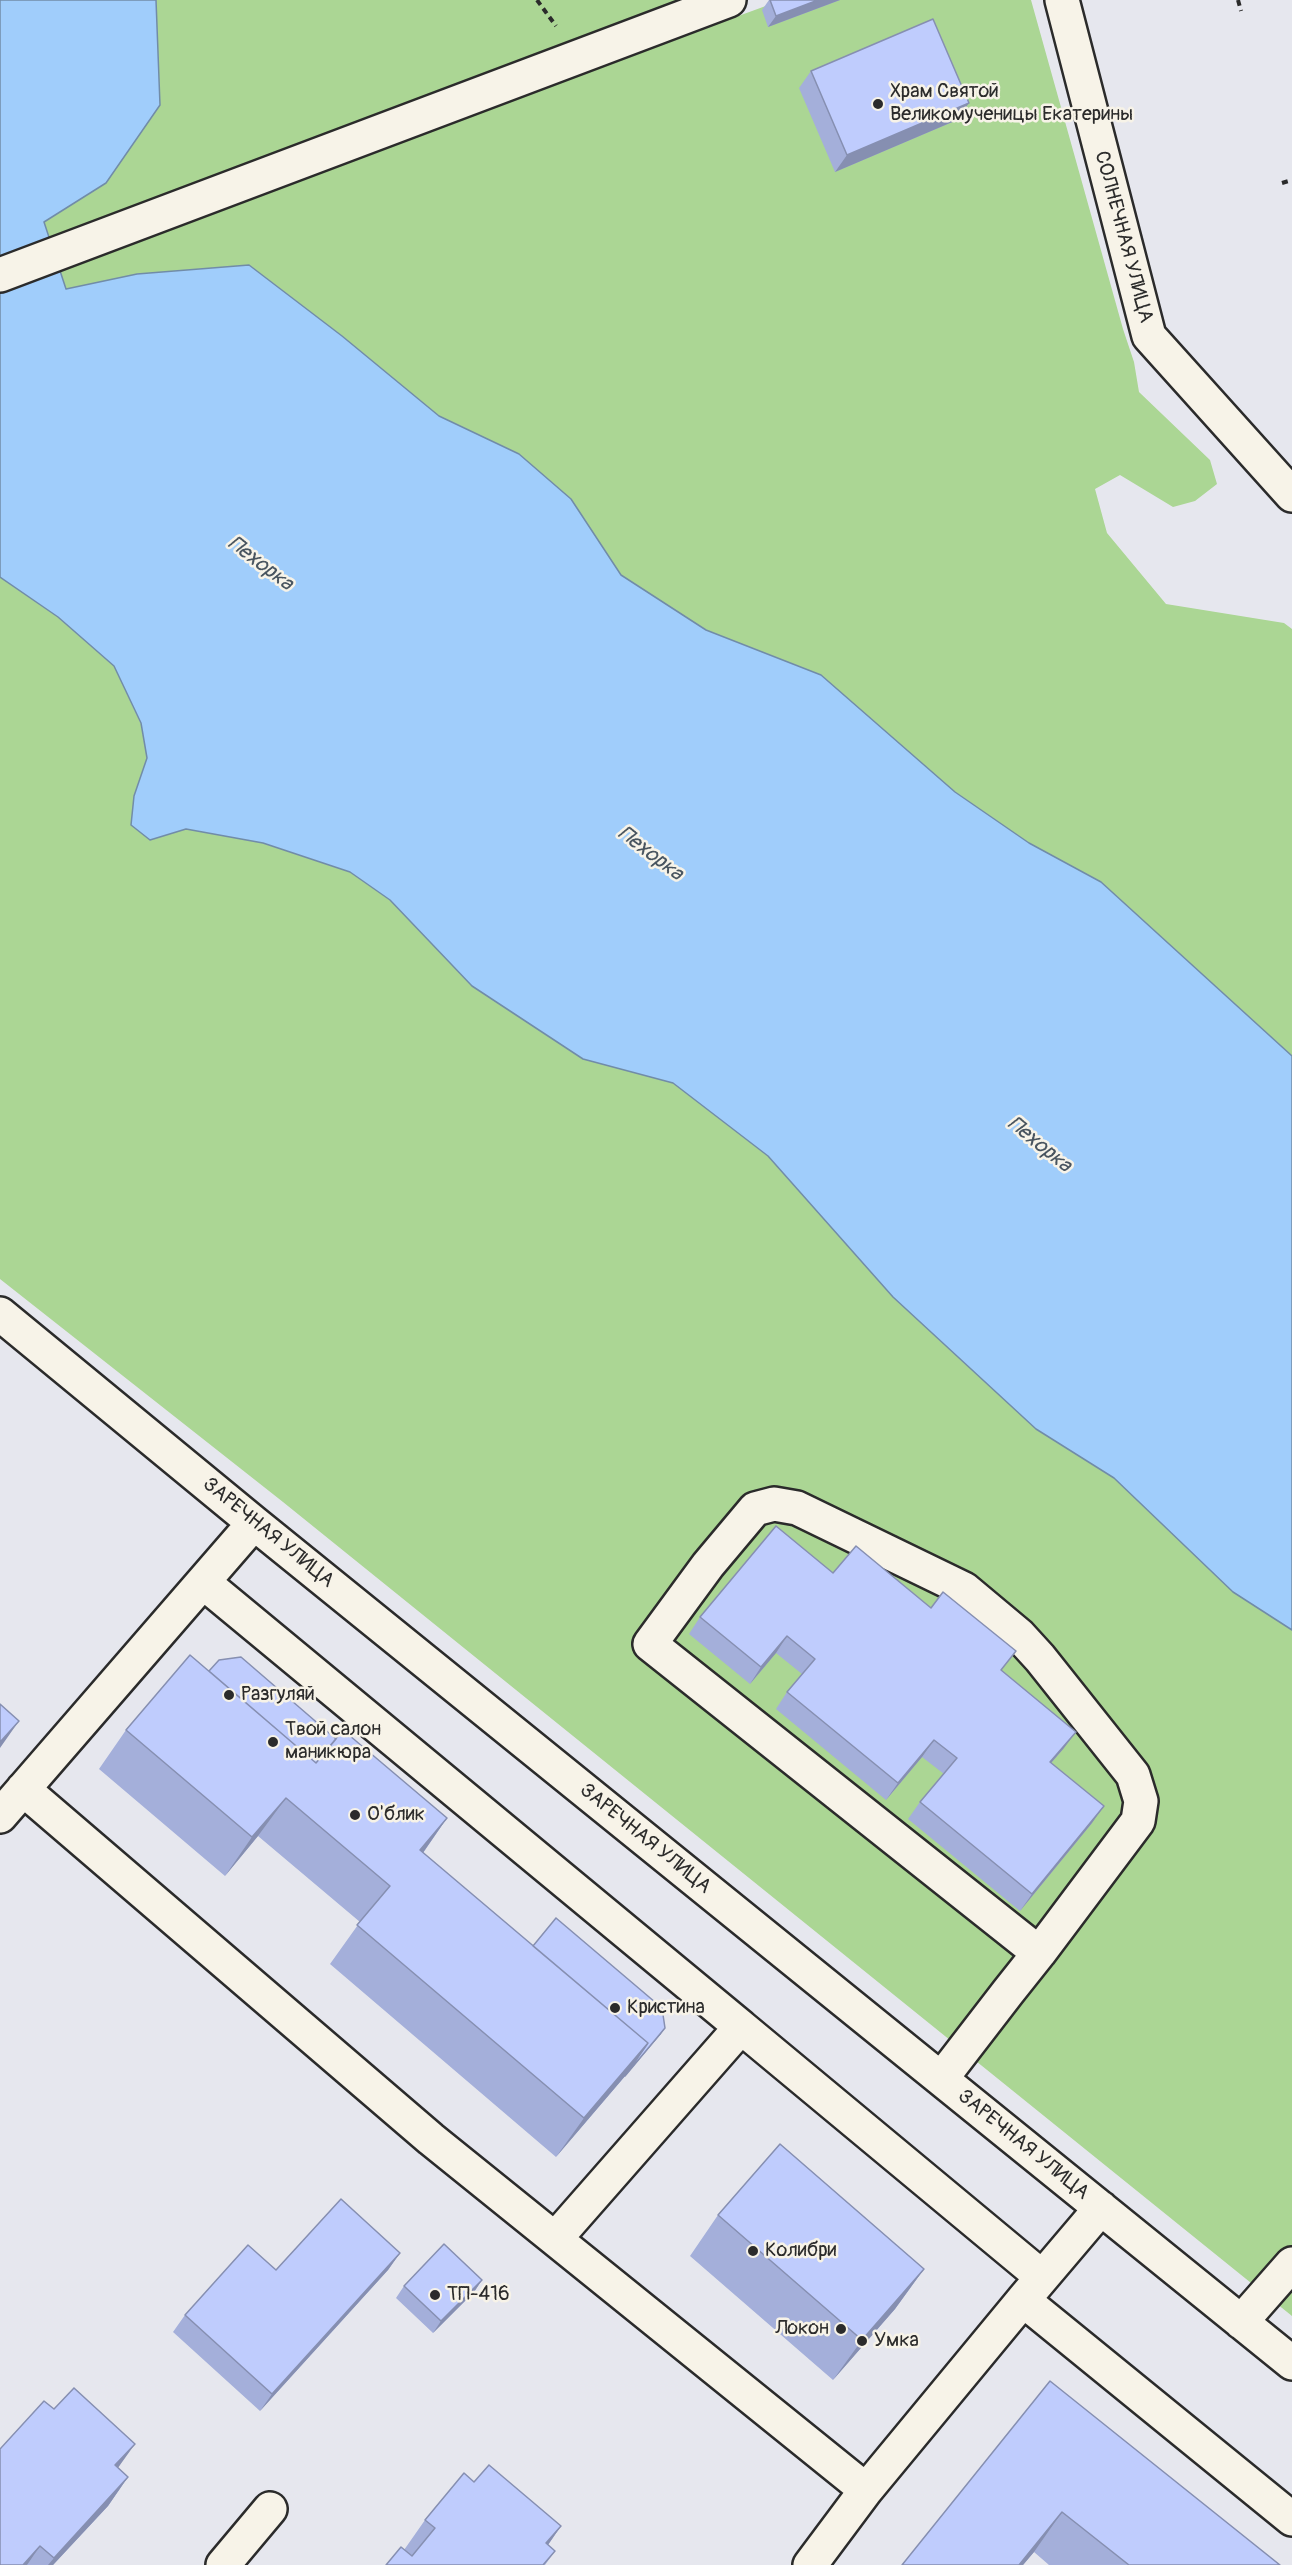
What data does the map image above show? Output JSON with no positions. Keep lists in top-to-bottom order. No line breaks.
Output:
{"streets":{"street":["СОЛНЕЧНАЯ УЛИЦА","ЗАРЕЧНАЯ УЛИЦА"]},"water":["Пехорка"],"places":["Храм Святой Великомученицы Екатерины","Разгуляй","Твой салон маникюра","О'блик","Кристина","Колибри","ТП-416","Локон","Умка"]}
